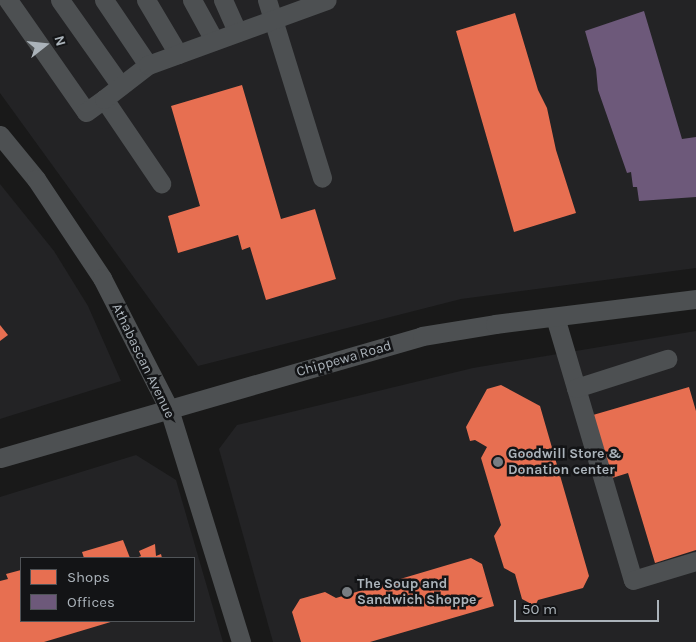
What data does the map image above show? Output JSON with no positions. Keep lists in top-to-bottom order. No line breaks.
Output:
{"streets":{"street":["Chippewa Road","Athabascan Avenue"]},"crossings":[["Chippewa Road","Athabascan Avenue"]],"places":["Goodwill Store & Donation center","The Soup and Sandwich Shoppe"],"legend":["Shops","Offices"],"scale_bar":"50 m","north":"right"}
